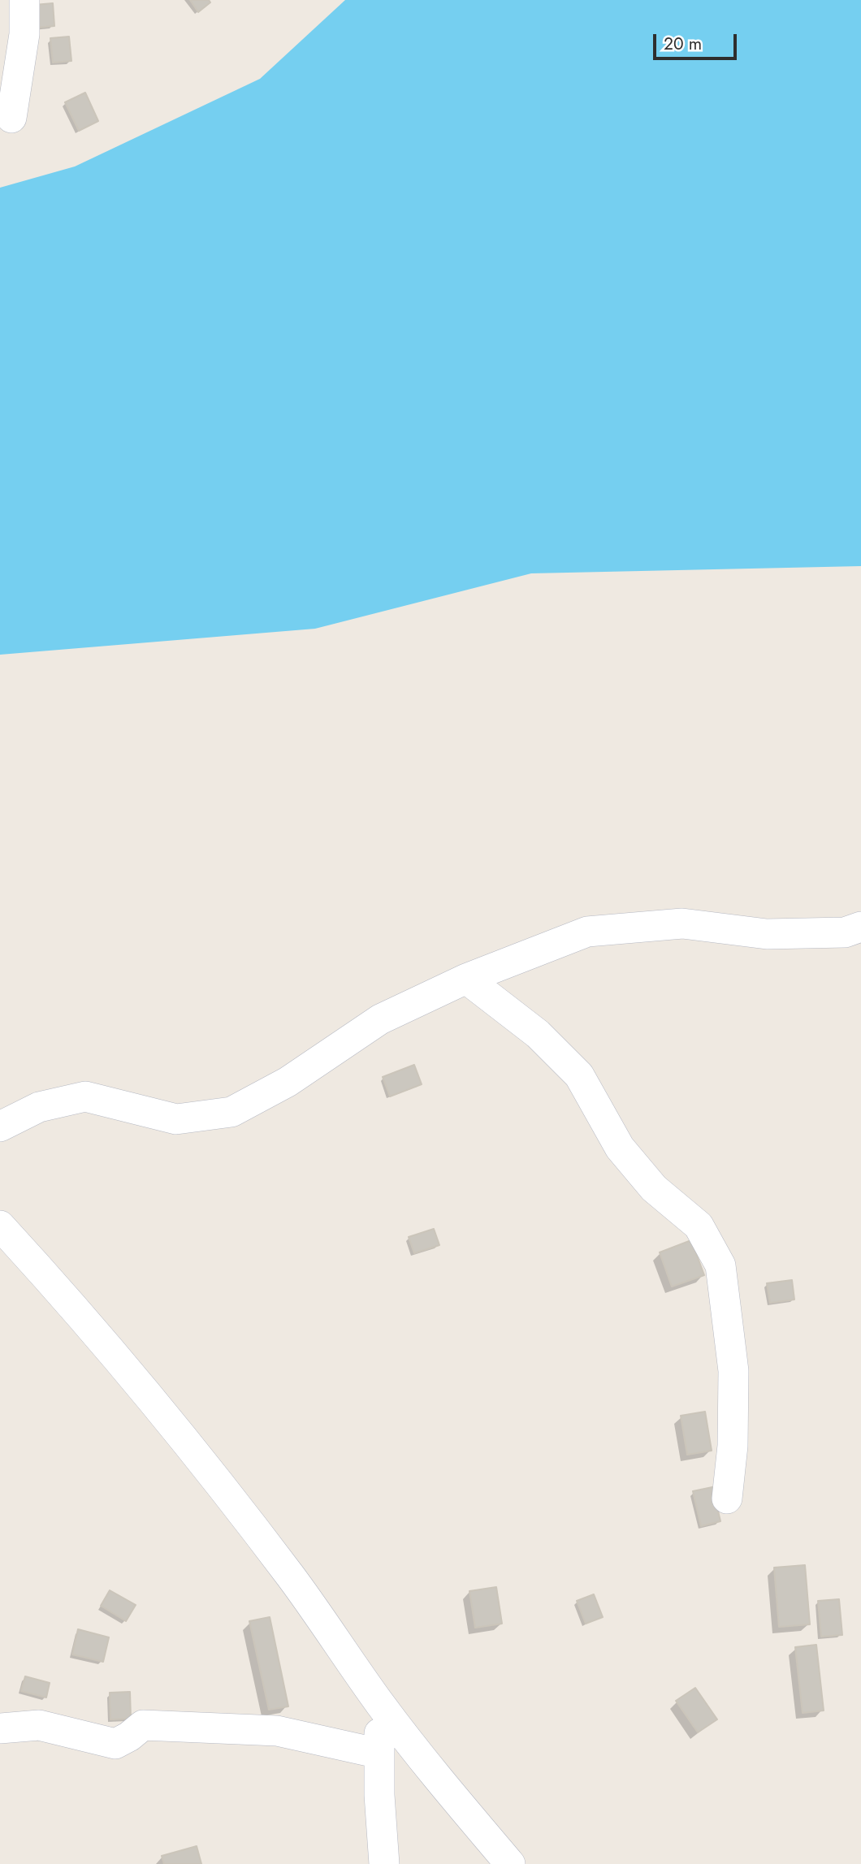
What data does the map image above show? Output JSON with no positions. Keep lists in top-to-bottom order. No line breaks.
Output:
{"scale_bar":"20 m"}
